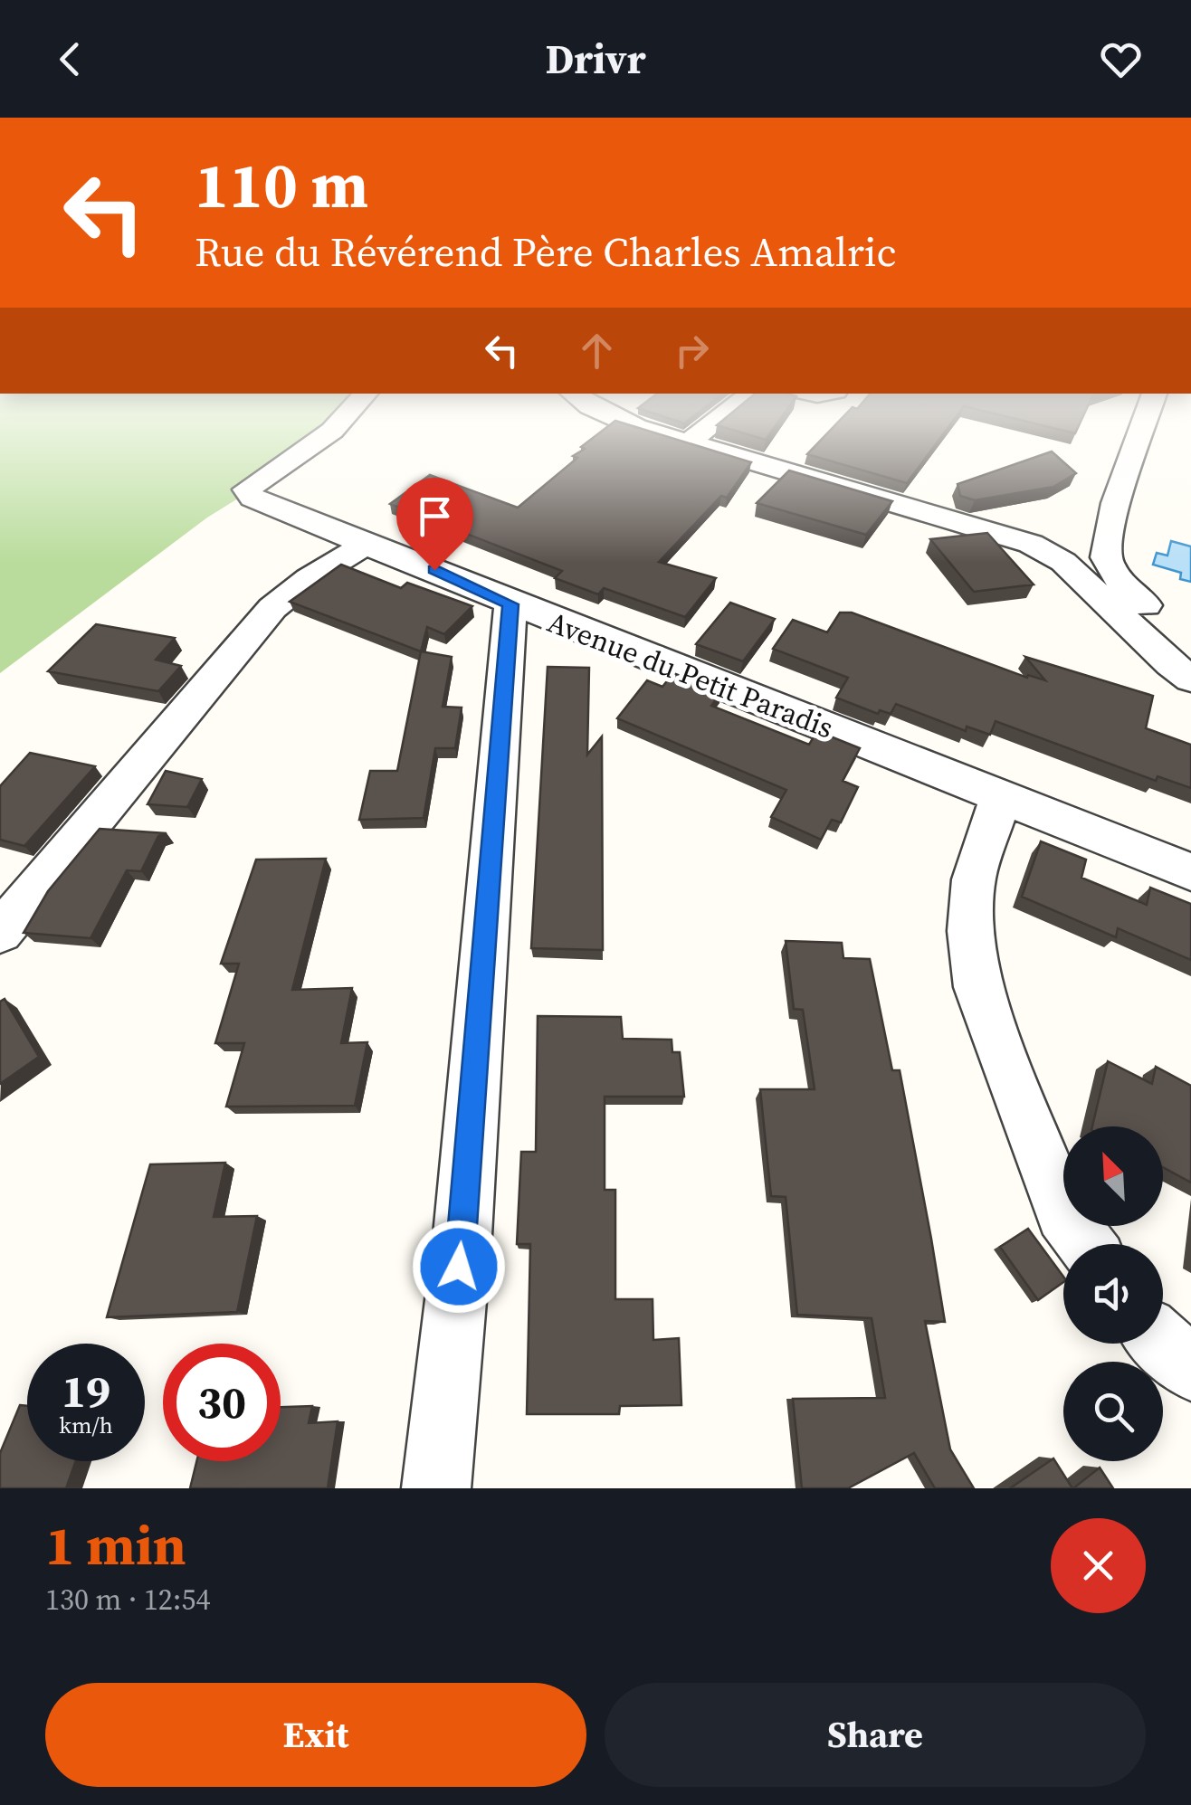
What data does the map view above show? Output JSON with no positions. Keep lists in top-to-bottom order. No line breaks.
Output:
{"streets":{"street":["Avenue du Petit Paradis"]},"north":"top left","page":{"header":"Drivr","turn":["110 m","Rue du Révérend Père Charles Amalric"],"speed":"19 km/h","limit":"30","heading":["1 min","130 m · 12:54"],"buttons":["Exit","Share"]}}
